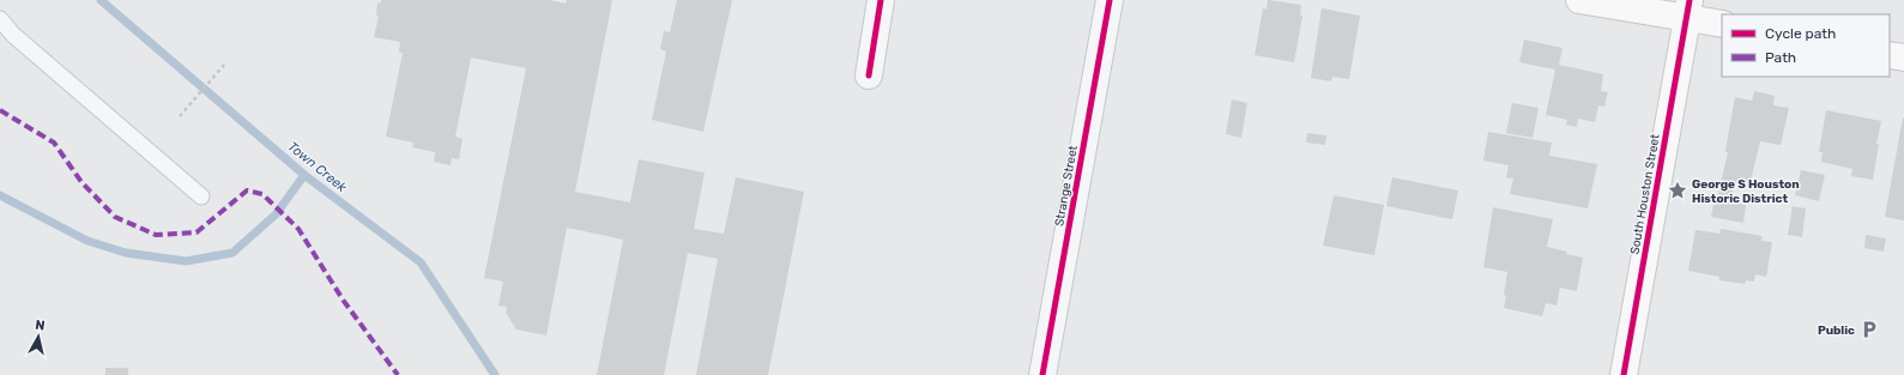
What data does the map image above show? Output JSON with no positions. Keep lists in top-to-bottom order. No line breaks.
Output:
{"streets":{"street":["Strange Street","South Houston Street"]},"water":["Town Creek"],"places":{"place":["George S Houston Historic District"],"parking":["Public"]},"legend":["Cycle path","Path"],"north":"top"}
